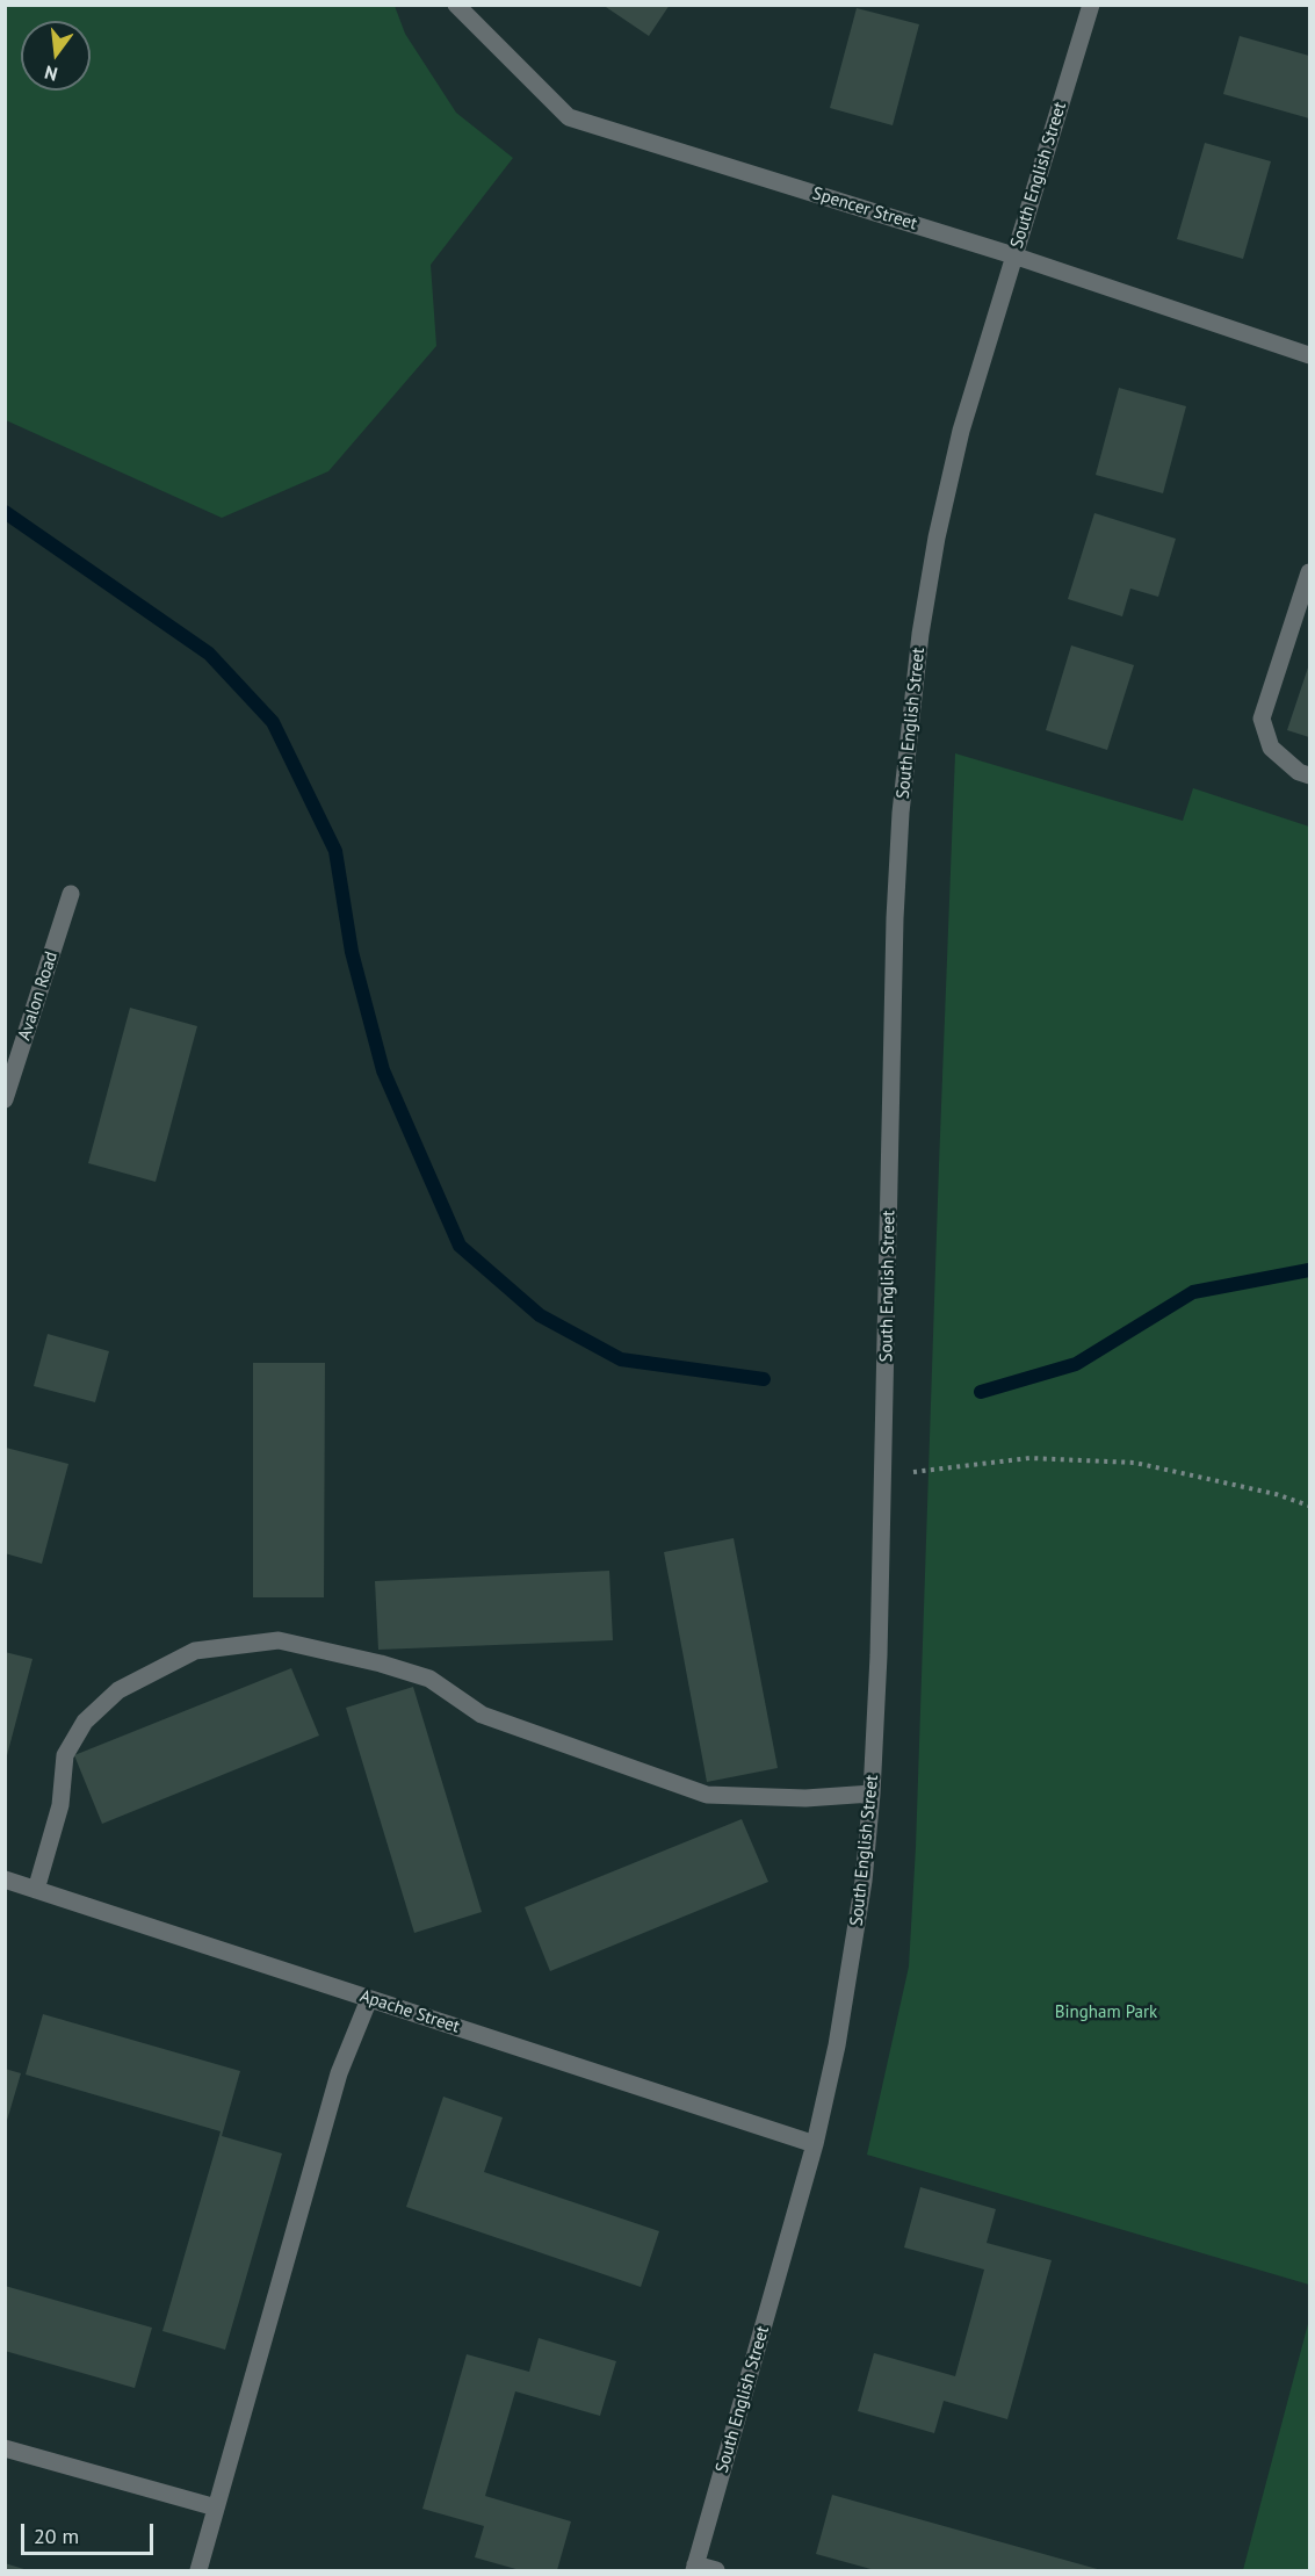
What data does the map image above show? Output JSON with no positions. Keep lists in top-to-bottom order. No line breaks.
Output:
{"streets":{"street":["South English Street","Spencer Street","Avalon Road","Apache Street"]},"crossings":[["South English Street","Spencer Street"],["South English Street","Apache Street"]],"parks":["Bingham Park"],"scale_bar":"20 m","north":"bottom"}
